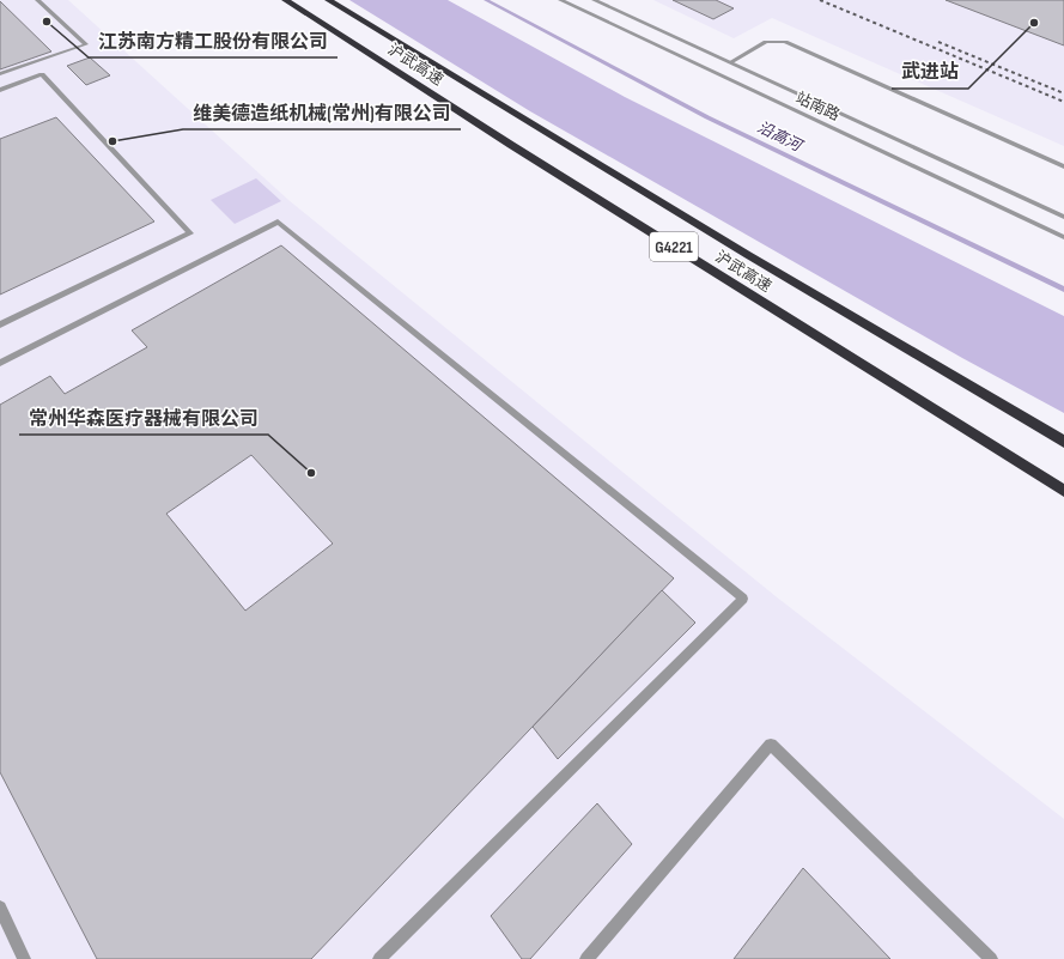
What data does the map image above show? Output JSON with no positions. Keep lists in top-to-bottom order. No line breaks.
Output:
{"streets":{"highway":["沪武高速","G4221"],"street":["站南路"]},"water":["沿高河"],"places":["江苏南方精工股份有限公司","武进站","维美德造纸机械(常州)有限公司","常州华森医疗器械有限公司"]}
